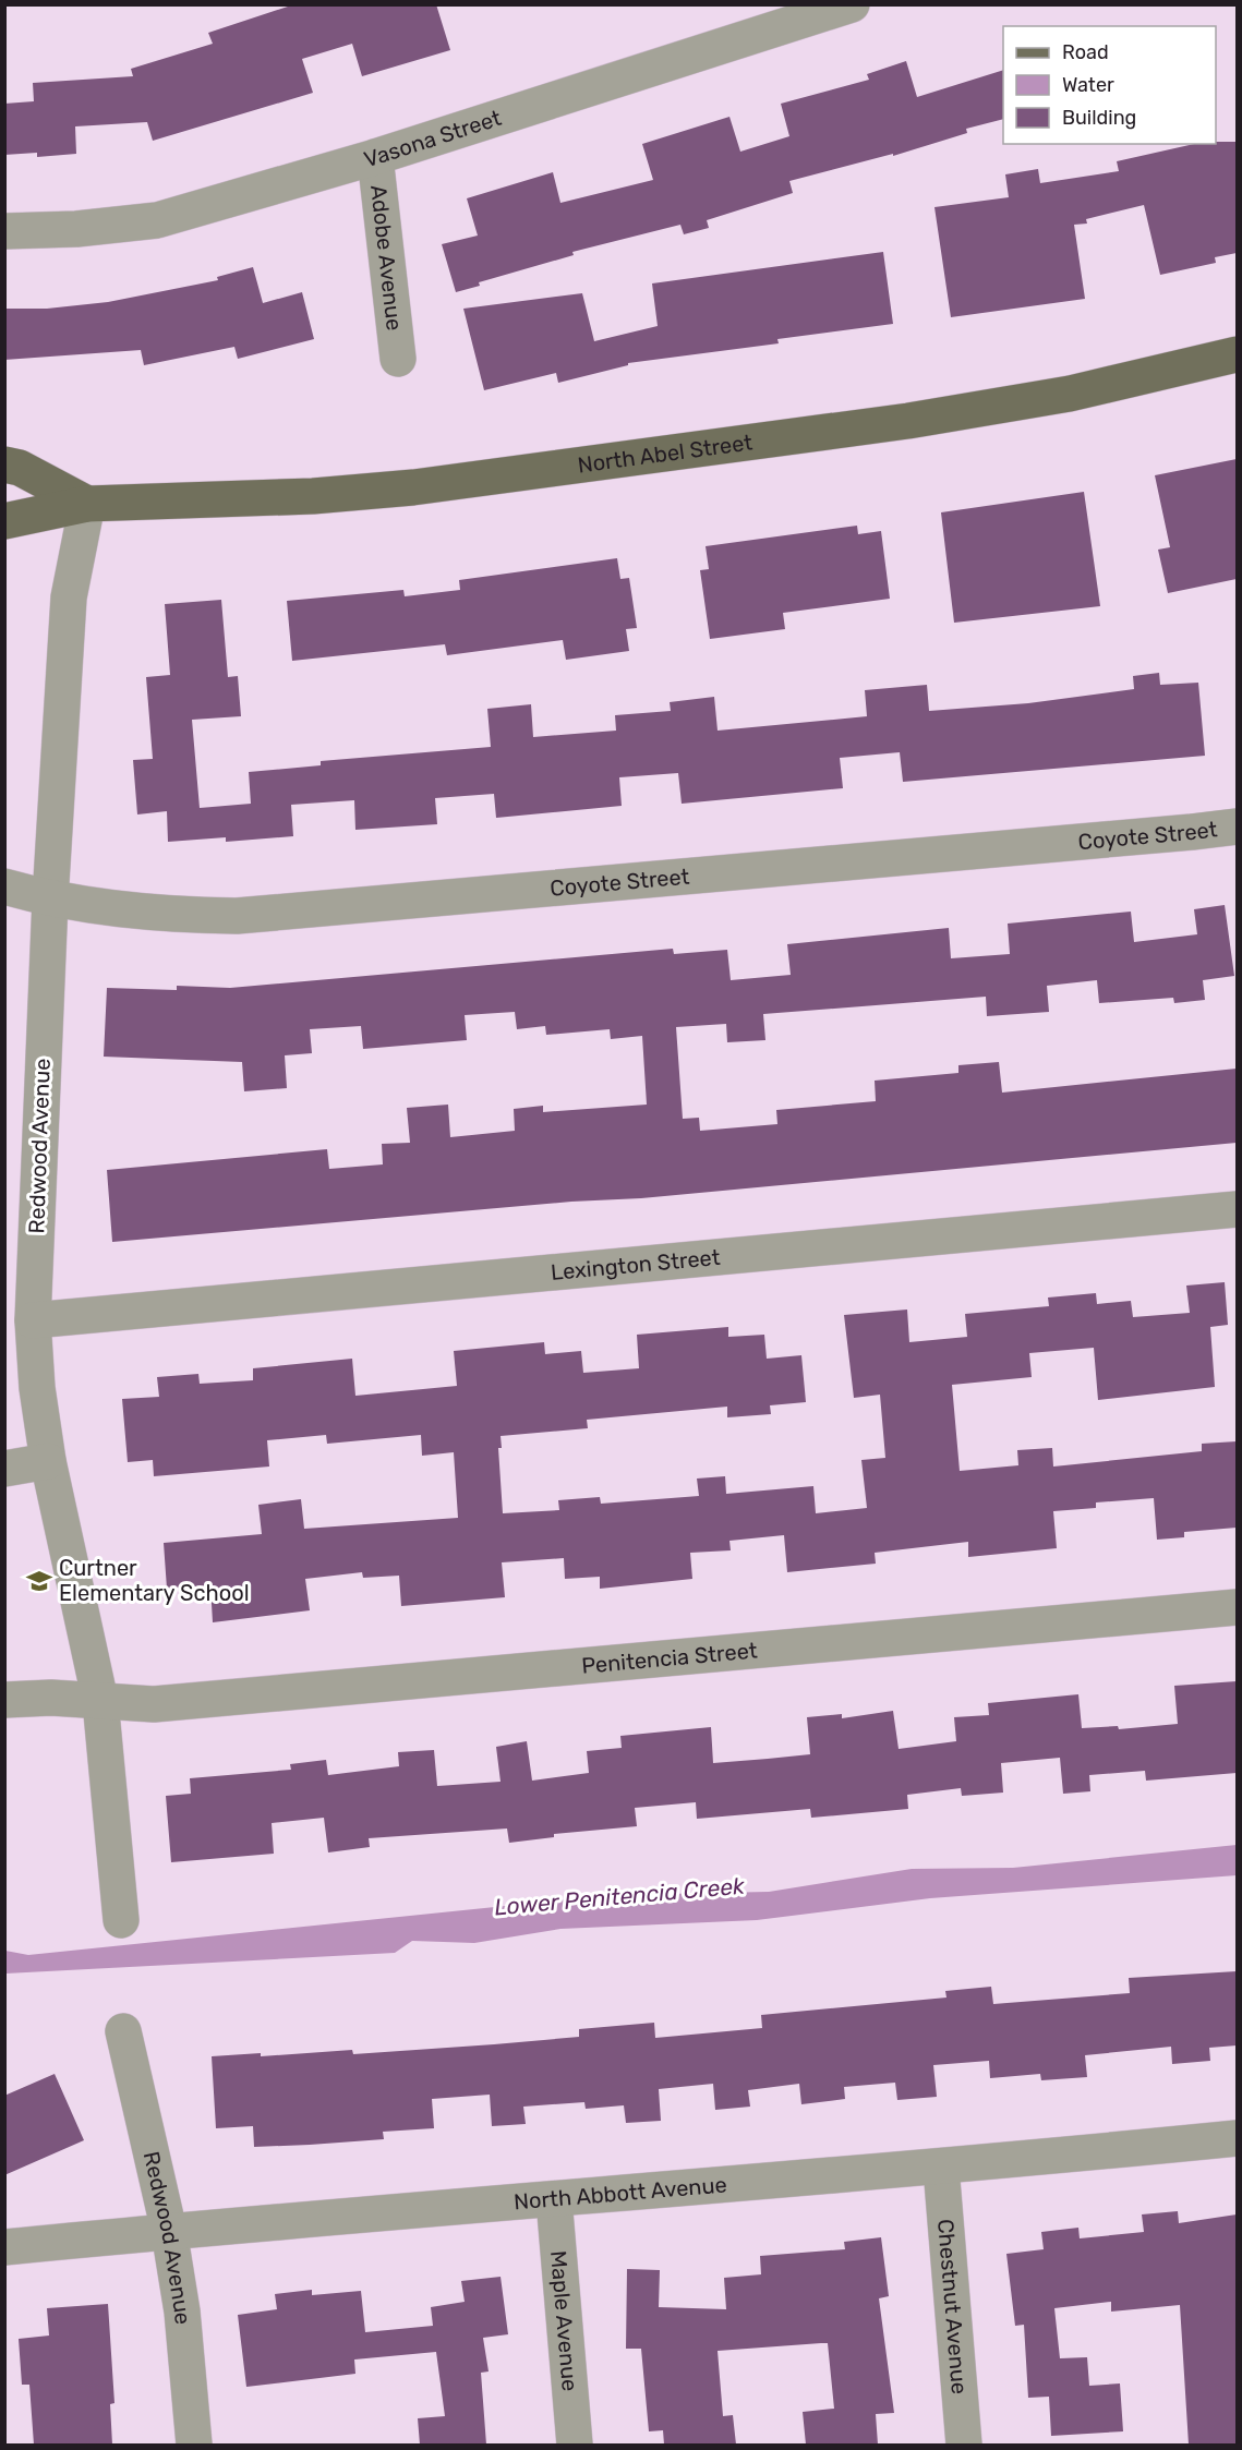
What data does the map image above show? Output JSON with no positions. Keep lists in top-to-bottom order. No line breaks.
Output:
{"streets":{"main road":["North Abel Street"],"street":["Vasona Street","Adobe Avenue","Coyote Street","Redwood Avenue","Lexington Street","Penitencia Street","North Abbott Avenue","Chestnut Avenue","Maple Avenue"]},"crossings":[["Vasona Street","Adobe Avenue"],["North Abel Street","Redwood Avenue"],["Coyote Street","Redwood Avenue"],["Redwood Avenue","Lexington Street"],["Redwood Avenue","Penitencia Street"],["Redwood Avenue","North Abbott Avenue"],["North Abbott Avenue","Chestnut Avenue"],["North Abbott Avenue","Maple Avenue"]],"water":["Lower Penitencia Creek"],"places":{"school or university":["Curtner Elementary School"]},"legend":["Road","Water","Building"]}
